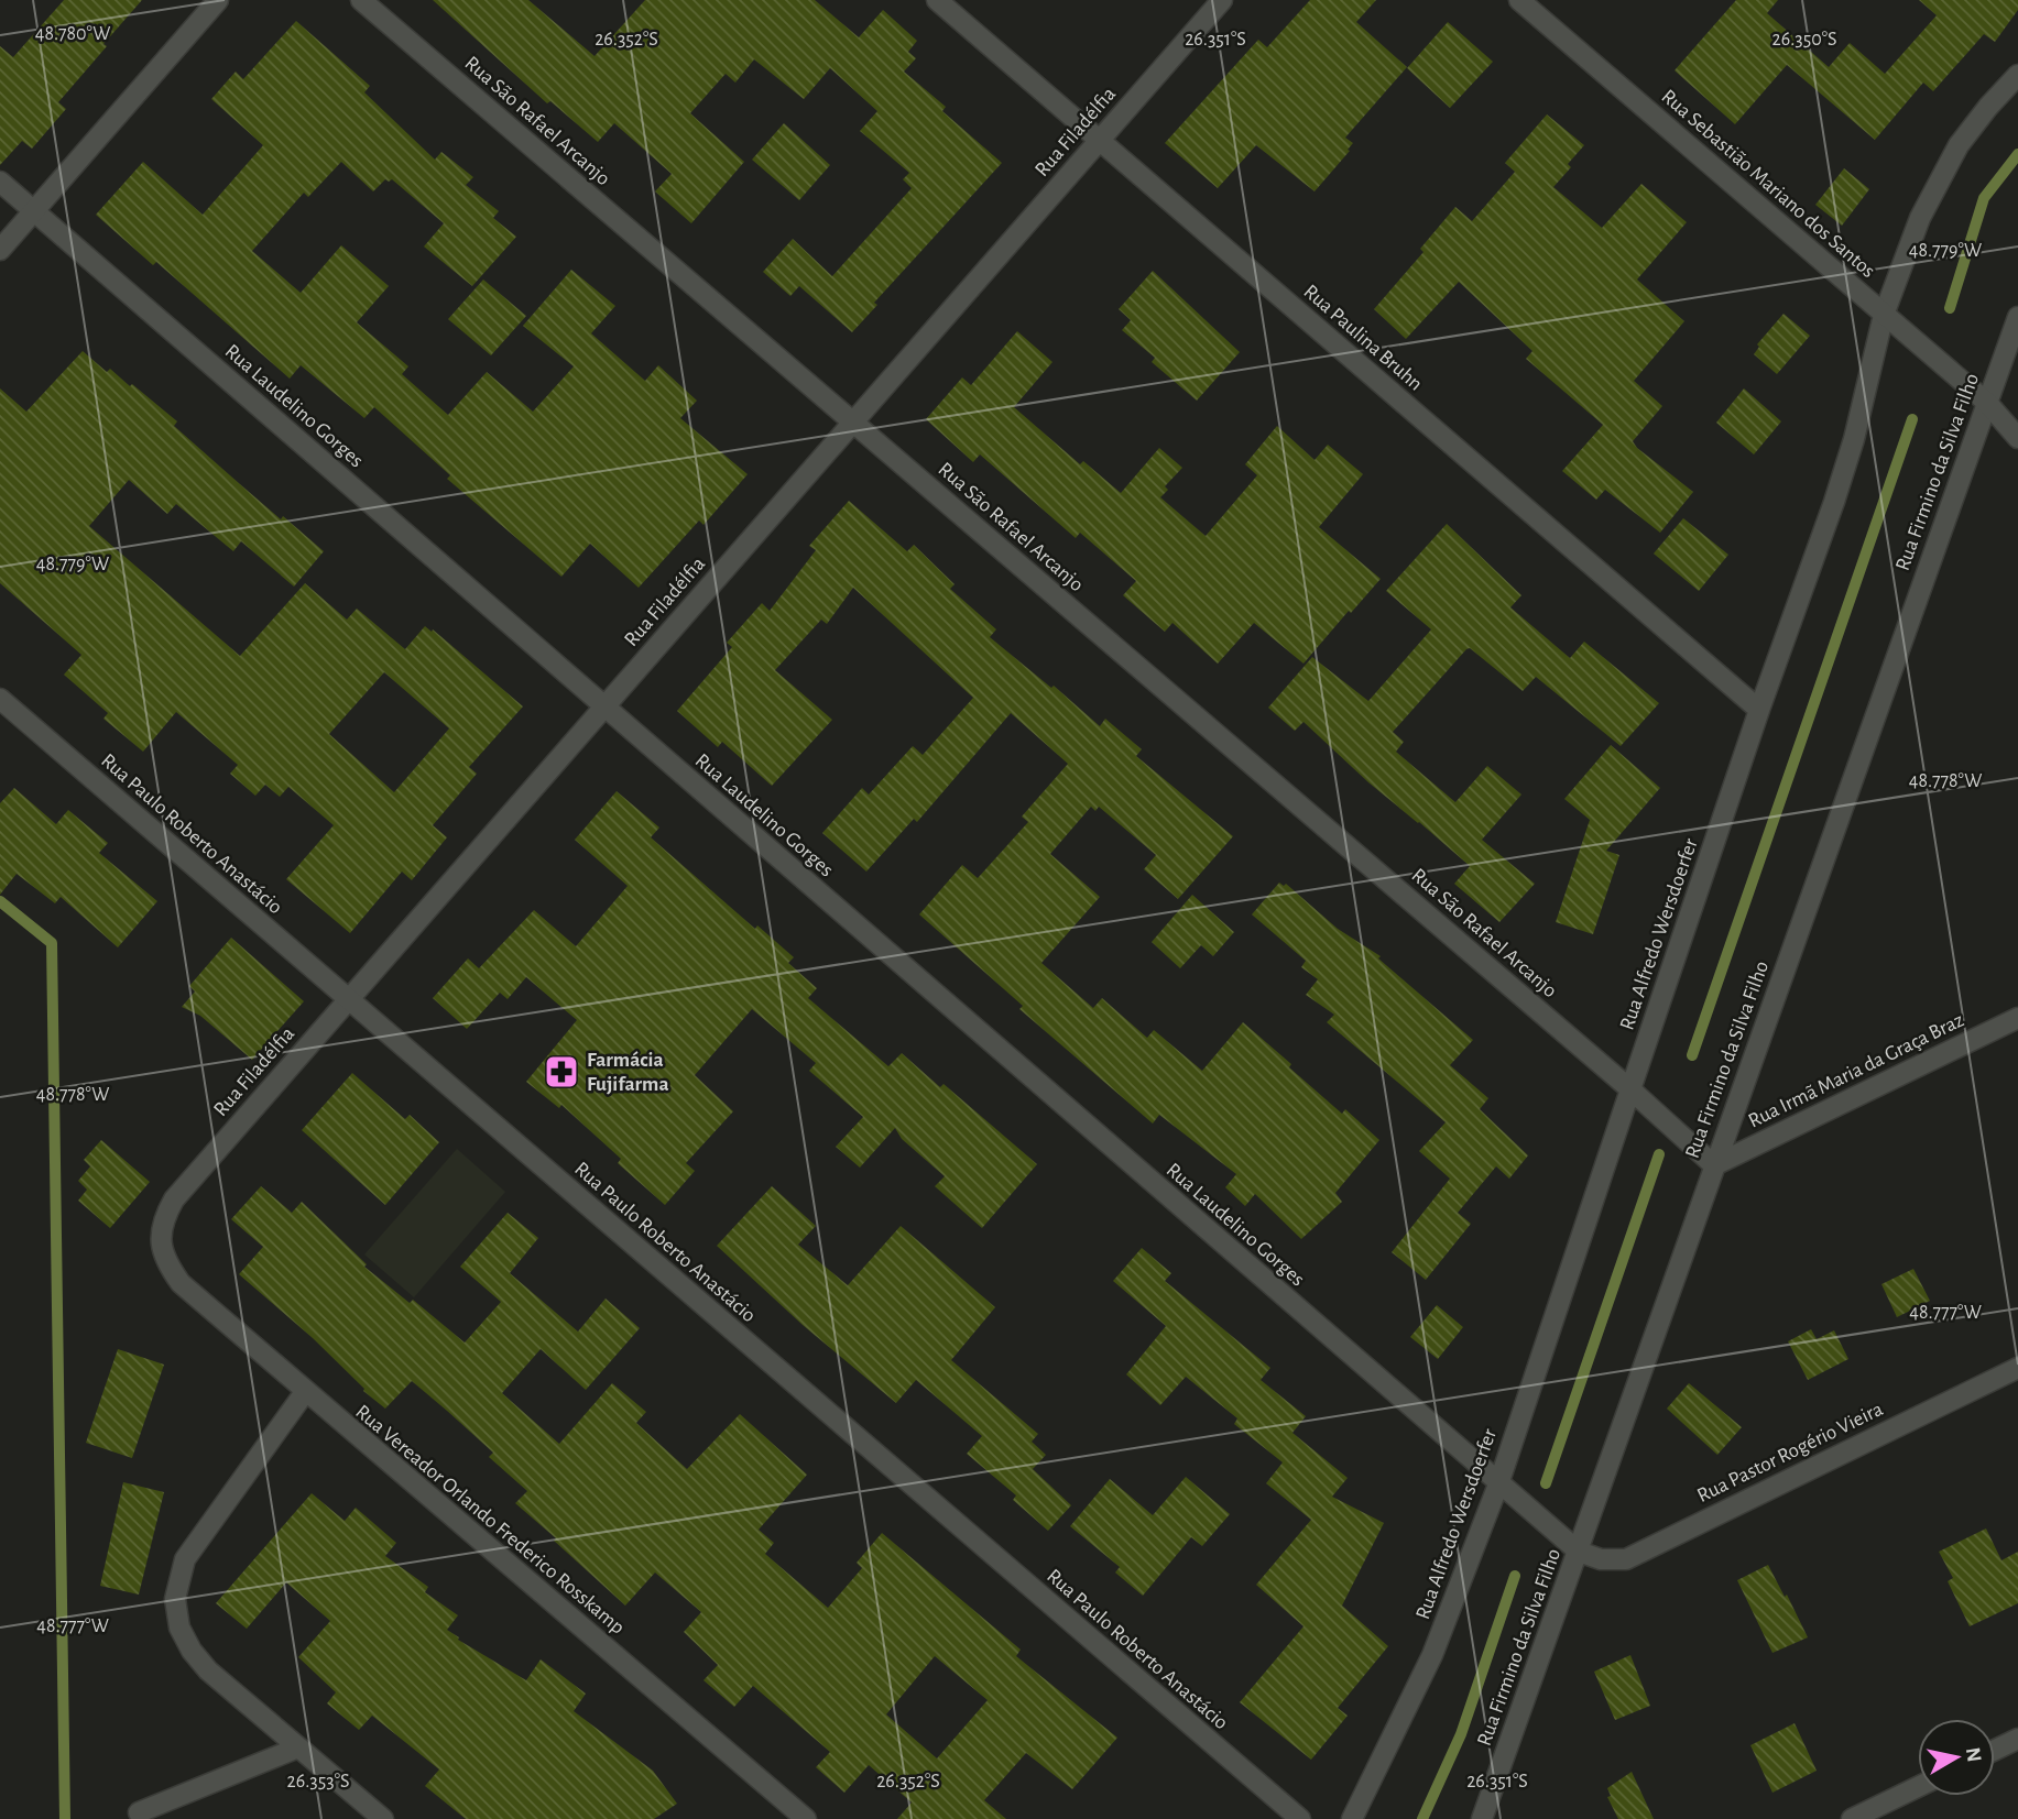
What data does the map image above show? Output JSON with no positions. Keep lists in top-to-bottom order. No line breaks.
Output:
{"streets":{"street":["Rua São Rafael Arcanjo","Rua Filadélfia","Rua Sebastião Mariano dos Santos","Rua Paulina Bruhn","Rua Laudelino Gorges","Rua Firmino da Silva Filho","Rua Paulo Roberto Anastácio","Rua Alfredo Wersdoerfer","Rua Irmã Maria da Graça Braz","Rua Pastor Rogério Vieira","Rua Vereador Orlando Frederico Rosskamp"]},"crossings":[["Rua São Rafael Arcanjo","Rua Filadélfia"],["Rua São Rafael Arcanjo","Rua Firmino da Silva Filho"],["Rua São Rafael Arcanjo","Rua Alfredo Wersdoerfer"],["Rua São Rafael Arcanjo","Rua Irmã Maria da Graça Braz"],["Rua Filadélfia","Rua Paulina Bruhn"],["Rua Filadélfia","Rua Laudelino Gorges"],["Rua Filadélfia","Rua Paulo Roberto Anastácio"],["Rua Filadélfia","Rua Vereador Orlando Frederico Rosskamp"],["Rua Sebastião Mariano dos Santos","Rua Firmino da Silva Filho"],["Rua Sebastião Mariano dos Santos","Rua Alfredo Wersdoerfer"],["Rua Paulina Bruhn","Rua Alfredo Wersdoerfer"],["Rua Laudelino Gorges","Rua Firmino da Silva Filho"],["Rua Laudelino Gorges","Rua Alfredo Wersdoerfer"],["Rua Laudelino Gorges","Rua Pastor Rogério Vieira"],["Rua Firmino da Silva Filho","Rua Irmã Maria da Graça Braz"],["Rua Firmino da Silva Filho","Rua Pastor Rogério Vieira"]],"places":{"pharmacy":["Farmácia Fujifarma"]},"north":"right","coordinates":["48.780°W","26.352°S","26.351°S","26.350°S","48.779°W","48.778°W","48.777°W","26.353°S"]}
